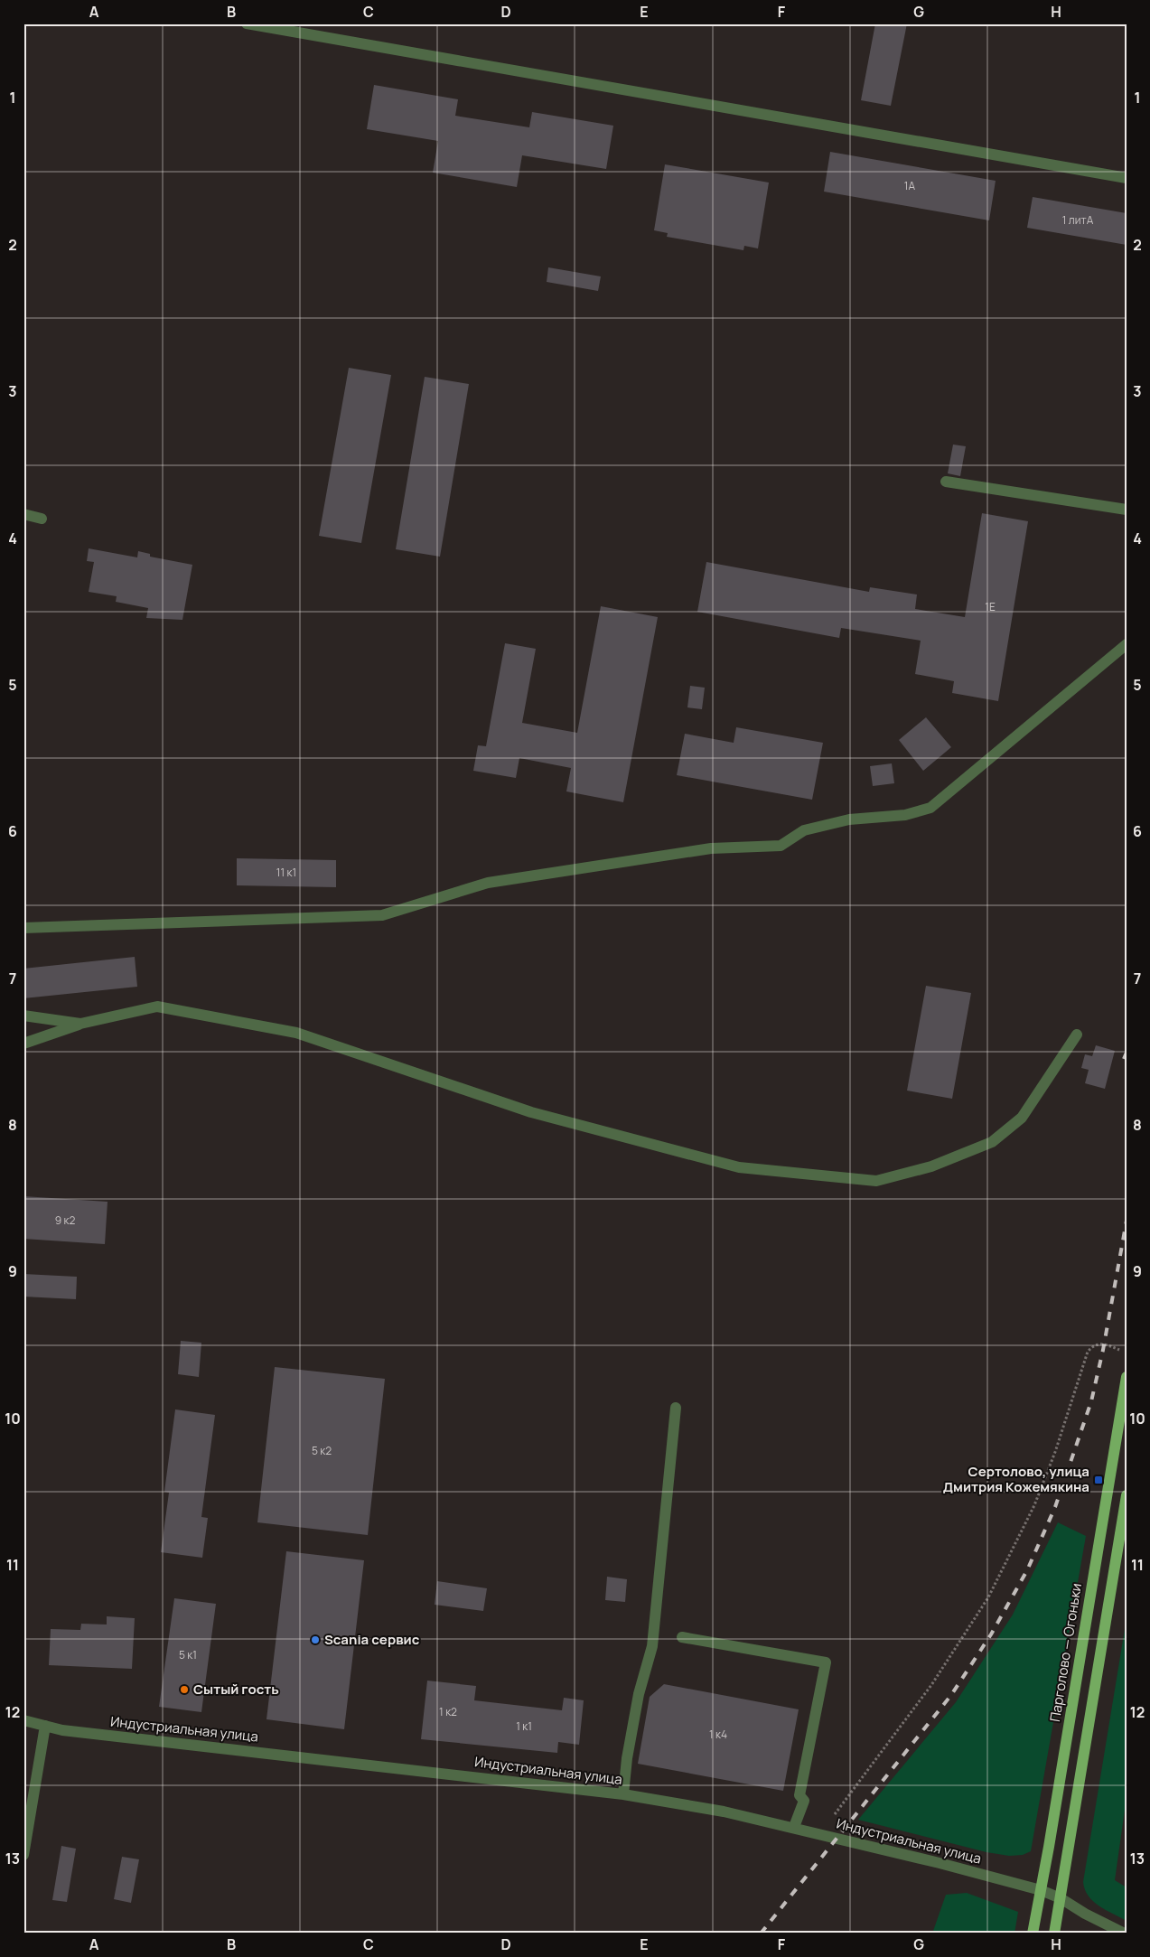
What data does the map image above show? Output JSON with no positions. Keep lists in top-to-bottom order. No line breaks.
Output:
{"streets":{"main road":["Парголово — Огоньки"],"street":["Индустриальная улица"]},"crossings":[["Парголово — Огоньки","Индустриальная улица"]],"places":{"transit":["Сертолово, улица Дмитрия Кожемякина"],"other":["Scania сервис","Сытый гость"]},"house_numbers":["1А","1 литА","1Е","11 к1","9 к2","5 к2","5 к1","1 к2","1 к1","1 к4"],"grid":{"columns":["A","B","C","D","E","F","G","H"],"rows":["1","2","3","4","5","6","7","8","9","10","11","12","13"]}}
